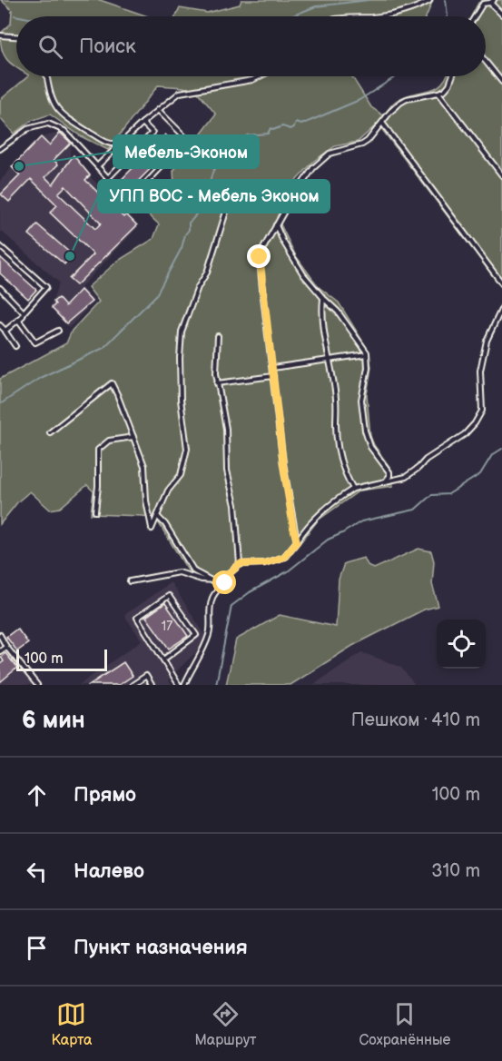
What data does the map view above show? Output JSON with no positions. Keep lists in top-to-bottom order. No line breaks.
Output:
{"places":["Мебель-Эконом","УПП ВОС - Мебель Эконом"],"house_numbers":["17"],"scale_bar":"100 m","page":{"search":"Поиск","scale":"100 m","heading":["6 мин","Пешком · 410 m"],"list":[["Прямо","100 m"],["Налево","310 m"],"Пункт назначения"],"nav":["Карта","Маршрут","Сохранённые"]}}
